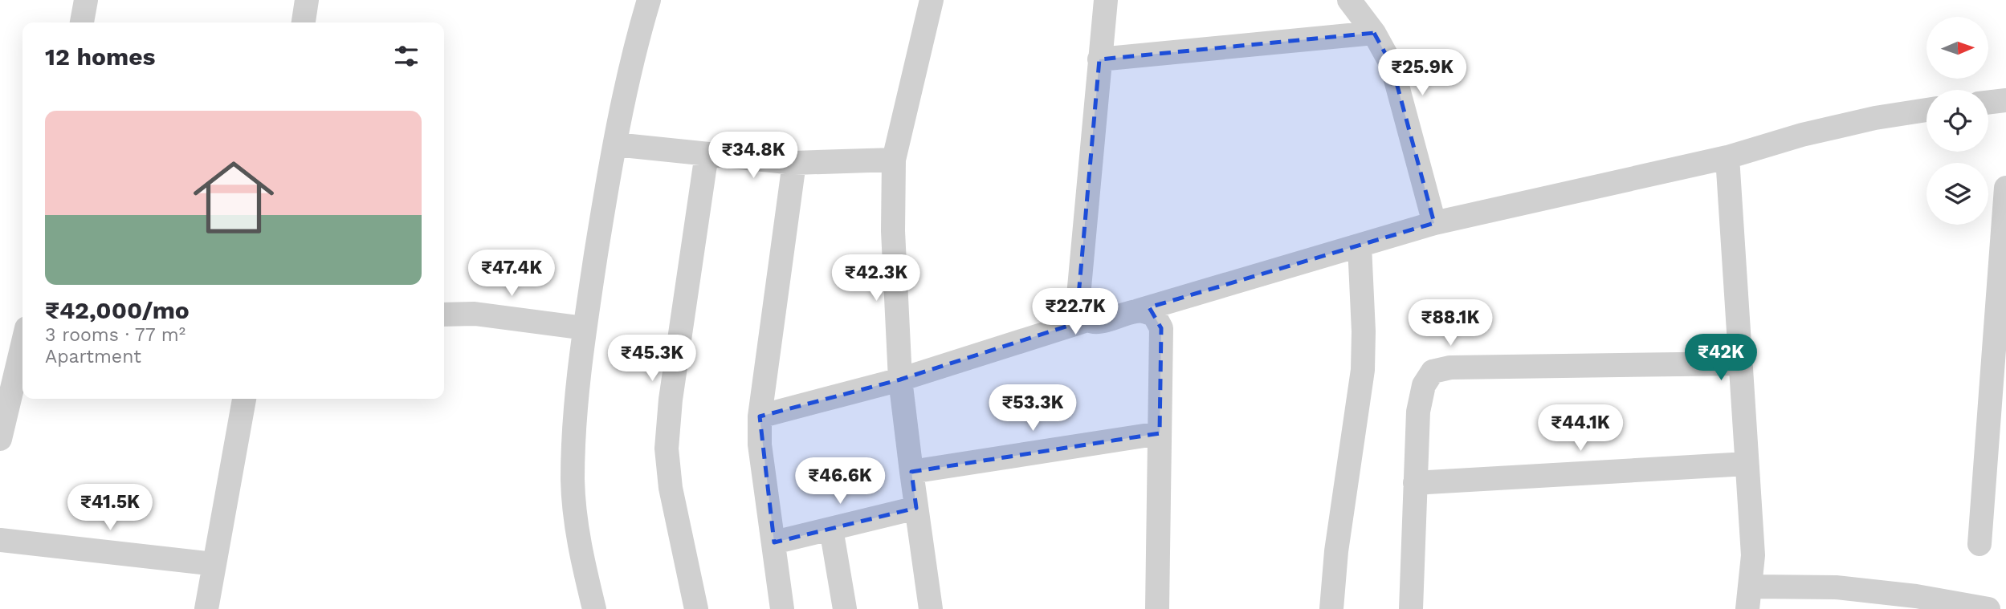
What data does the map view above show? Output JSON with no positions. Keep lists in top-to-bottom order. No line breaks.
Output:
{"north":"right","page":{"heading":"12 homes","price":["₹25.9K","₹34.8K","₹47.4K","₹42.3K","₹22.7K","₹88.1K","₹42K","₹45.3K","₹53.3K","₹44.1K","₹46.6K","₹41.5K"],"list":[{"name":"₹42,000/mo","note":"3 rooms · 77 m² · Apartment"}]}}
